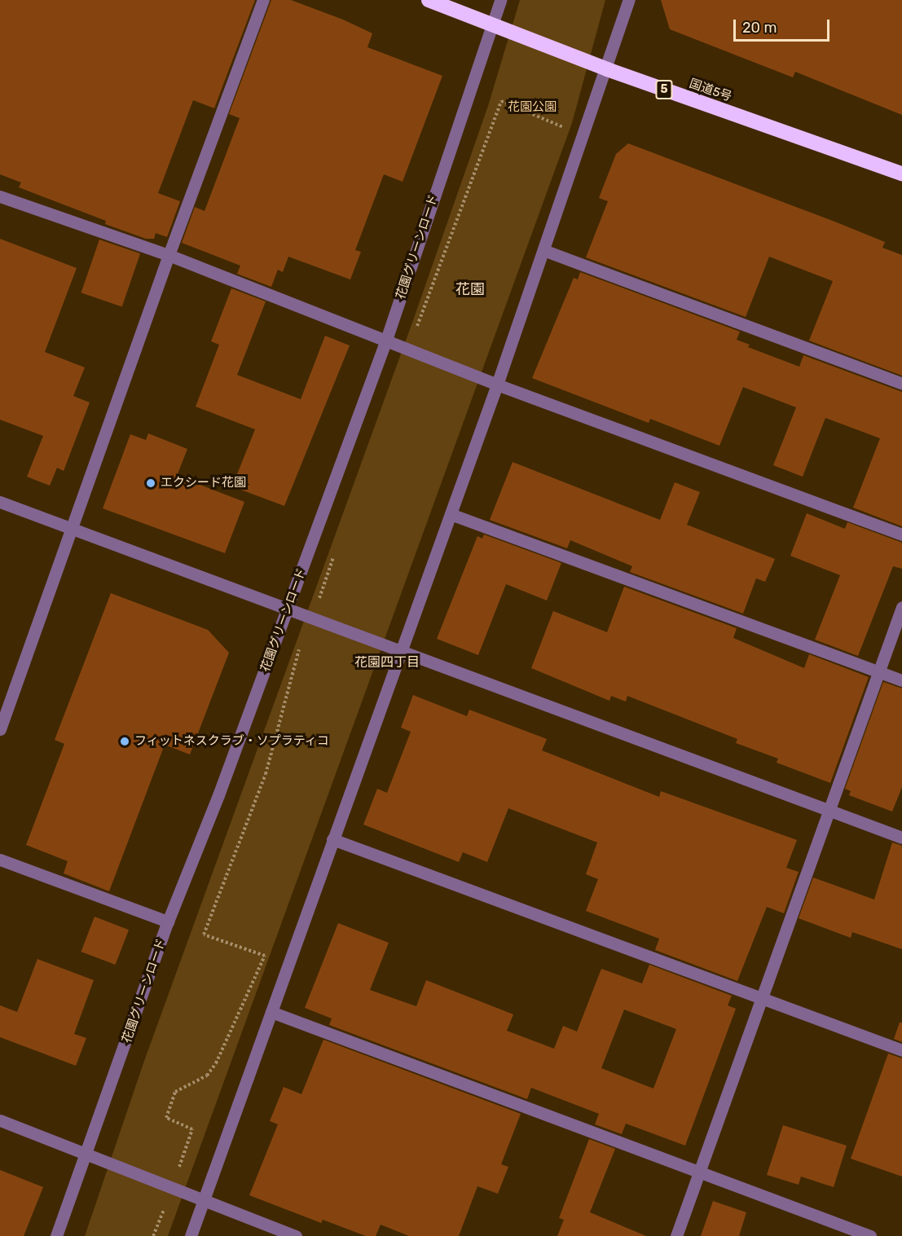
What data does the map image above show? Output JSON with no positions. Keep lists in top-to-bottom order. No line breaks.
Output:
{"streets":{"highway":["5","国道5号"],"street":["花園グリーンロード"]},"crossings":[["国道5号","花園グリーンロード"]],"districts":["花園","花園四丁目"],"parks":["花園公園"],"places":["エクシード花園","フィットネスクラブ・ソプラティコ"],"scale_bar":"20 m"}
